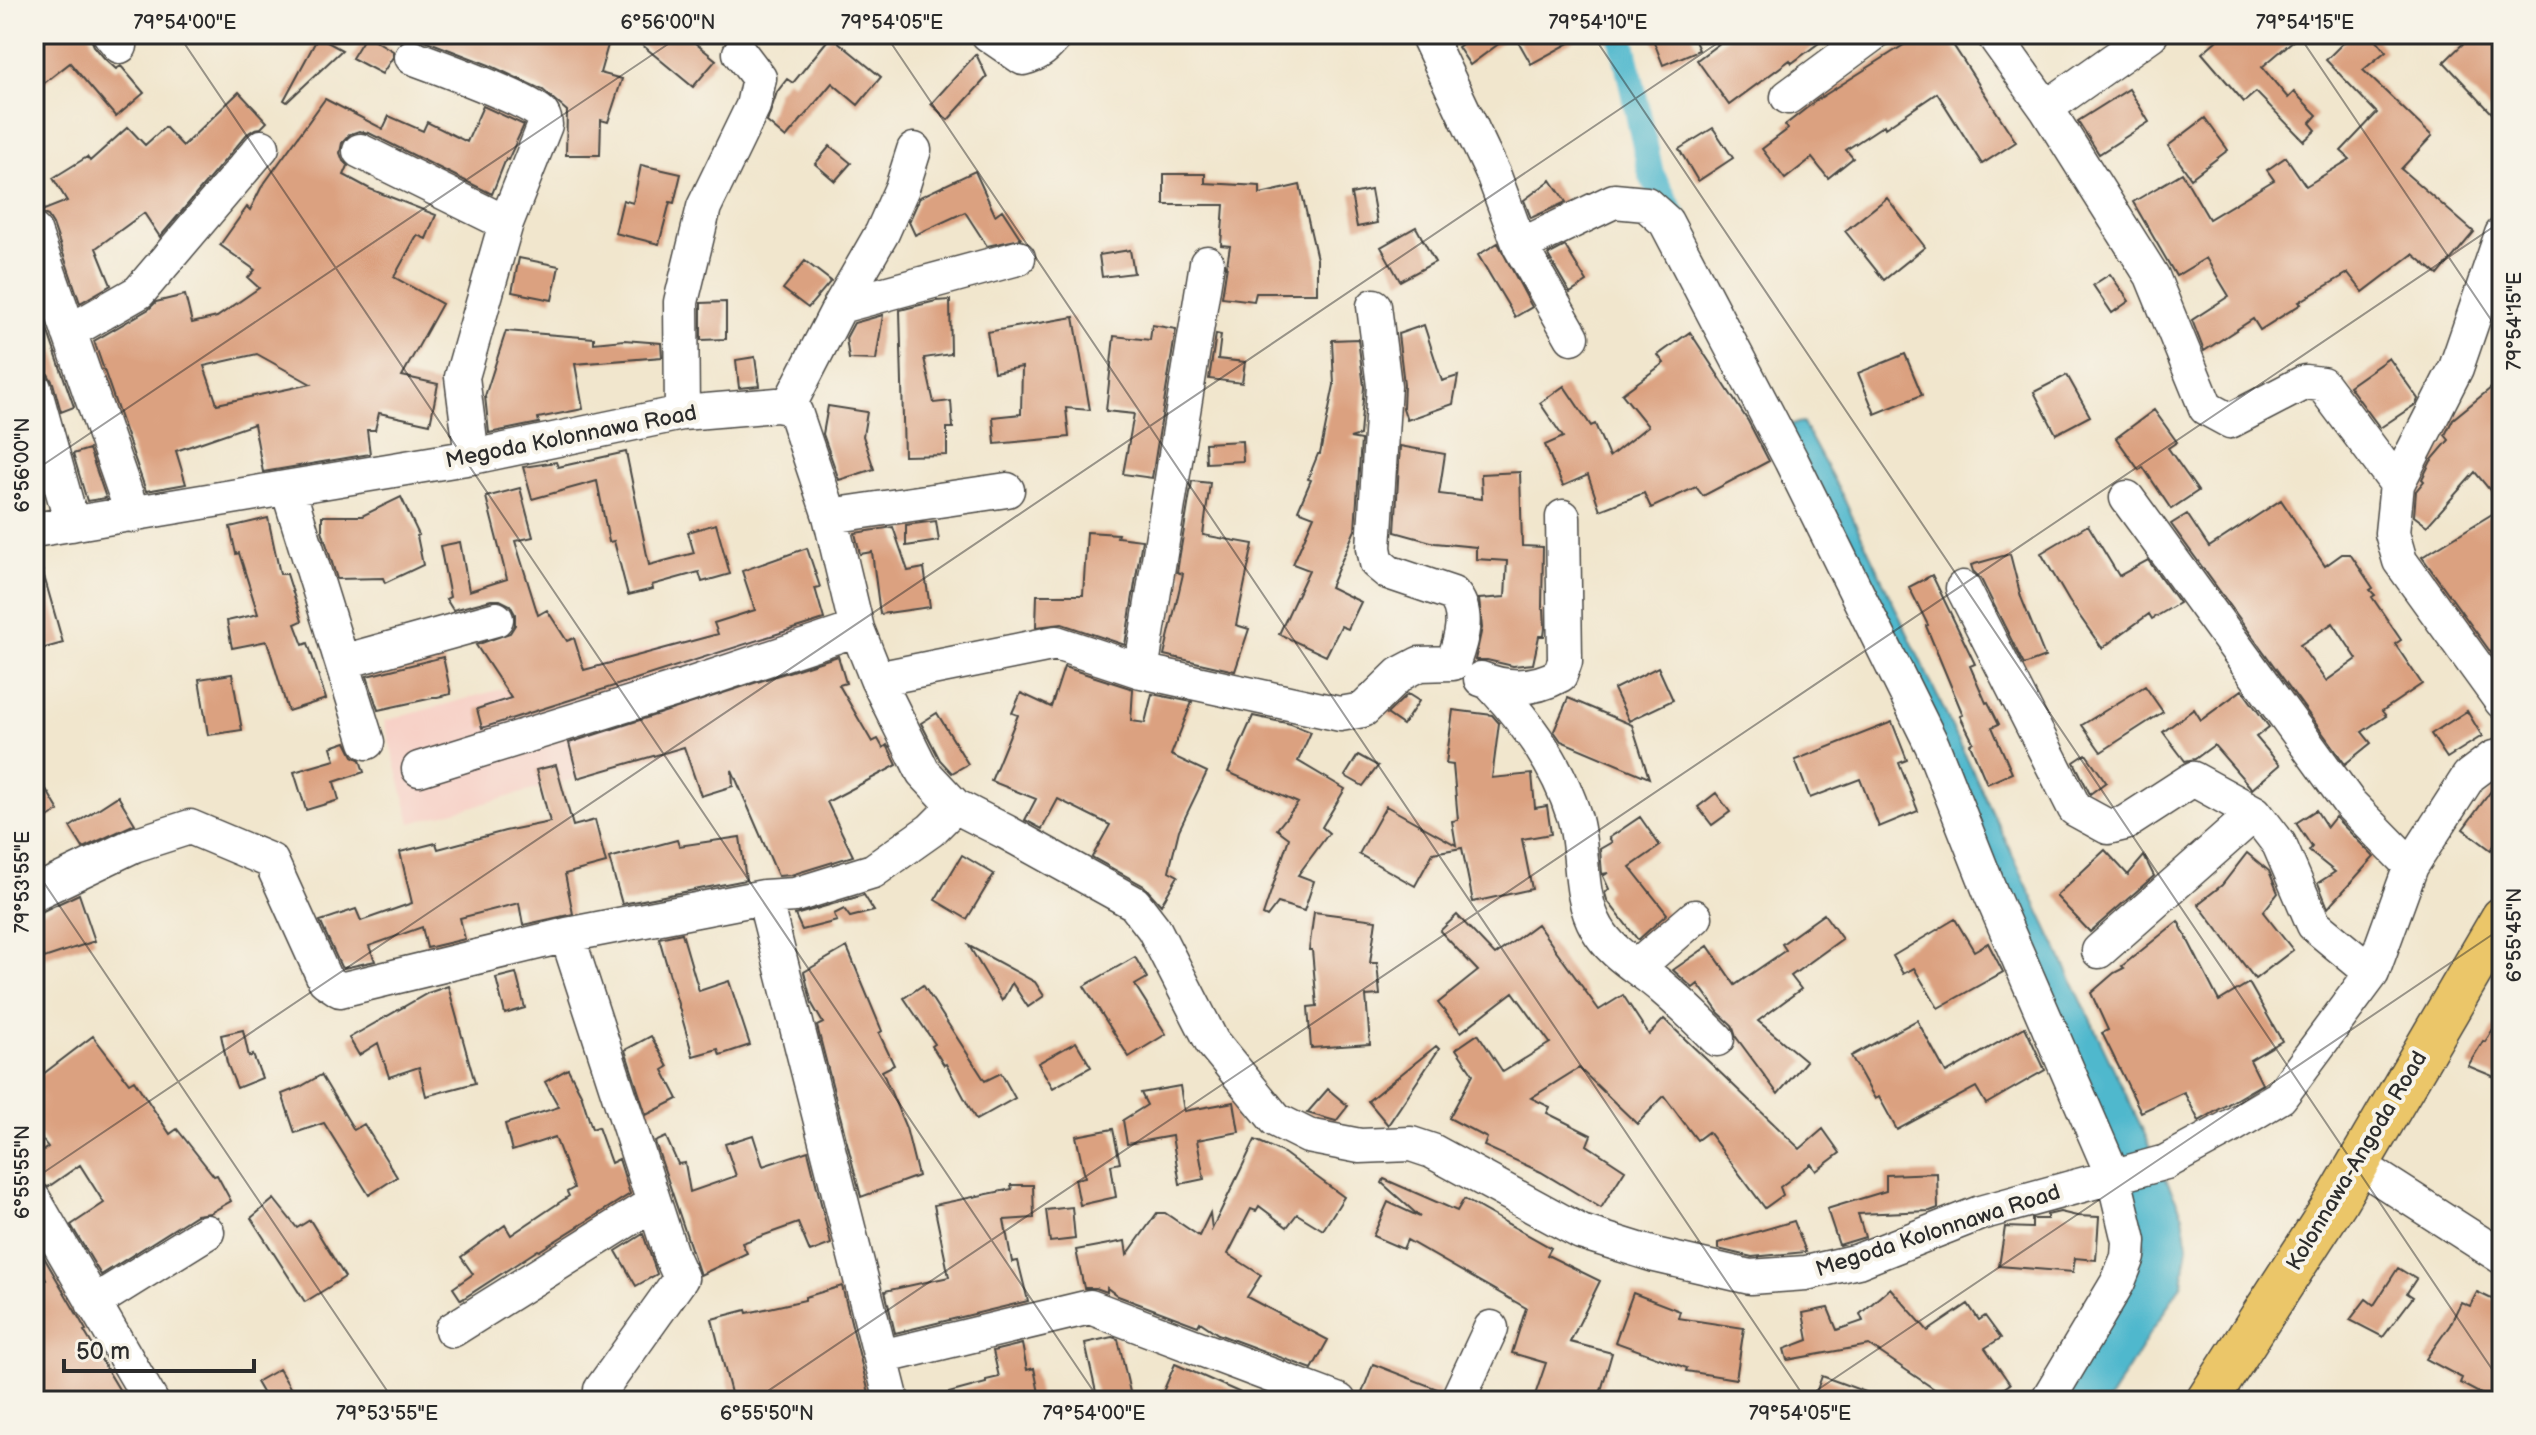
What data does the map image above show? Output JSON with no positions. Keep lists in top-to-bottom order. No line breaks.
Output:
{"streets":{"main road":["Kolonnawa-Angoda Road"],"street":["Megoda Kolonnawa Road"]},"scale_bar":"50 m","coordinates":["79°54'00\"E","6°56'00\"N","79°54'05\"E","79°54'10\"E","79°54'15\"E","79°53'55\"E","6°55'45\"N","6°55'55\"N","6°55'50\"N"]}
